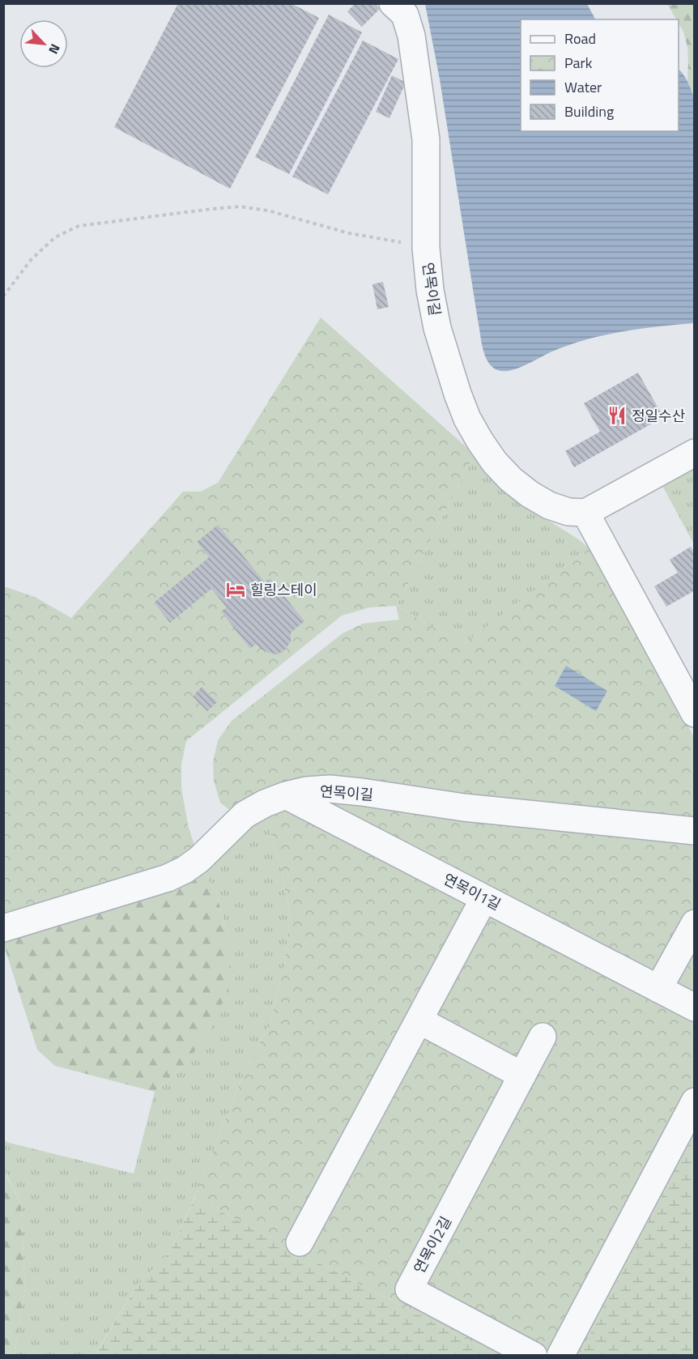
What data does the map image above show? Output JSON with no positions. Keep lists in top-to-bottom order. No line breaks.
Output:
{"streets":{"street":["연목이길","연목이1길","연목이2길"]},"crossings":[["연목이길","연목이1길"]],"places":{"restaurant":["정일수산"],"hotel":["힐링스테이"]},"legend":["Road","Park","Water","Building"],"north":"bottom right"}
